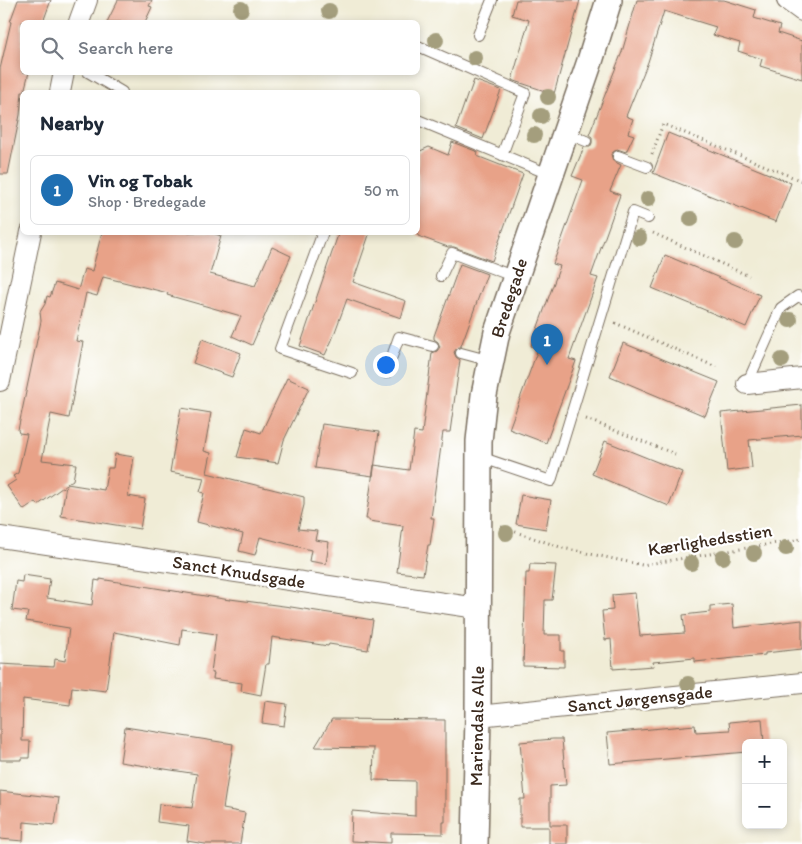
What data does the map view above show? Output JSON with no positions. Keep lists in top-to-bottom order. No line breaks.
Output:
{"streets":{"street":["Bredegade","Sanct Knudsgade","Sanct Jørgensgade","Mariendals Alle"],"path":["Kærlighedsstien"]},"crossings":[["Bredegade","Kærlighedsstien"],["Bredegade","Sanct Knudsgade"],["Bredegade","Mariendals Alle"],["Sanct Knudsgade","Mariendals Alle"],["Sanct Jørgensgade","Mariendals Alle"]],"page":{"search":"Search here","heading":"Nearby","list":[{"mark":"1","name":"Vin og Tobak","note":"Shop · Bredegade","value":"50 m"}],"pins":"1","map_buttons":["+","−"]}}
